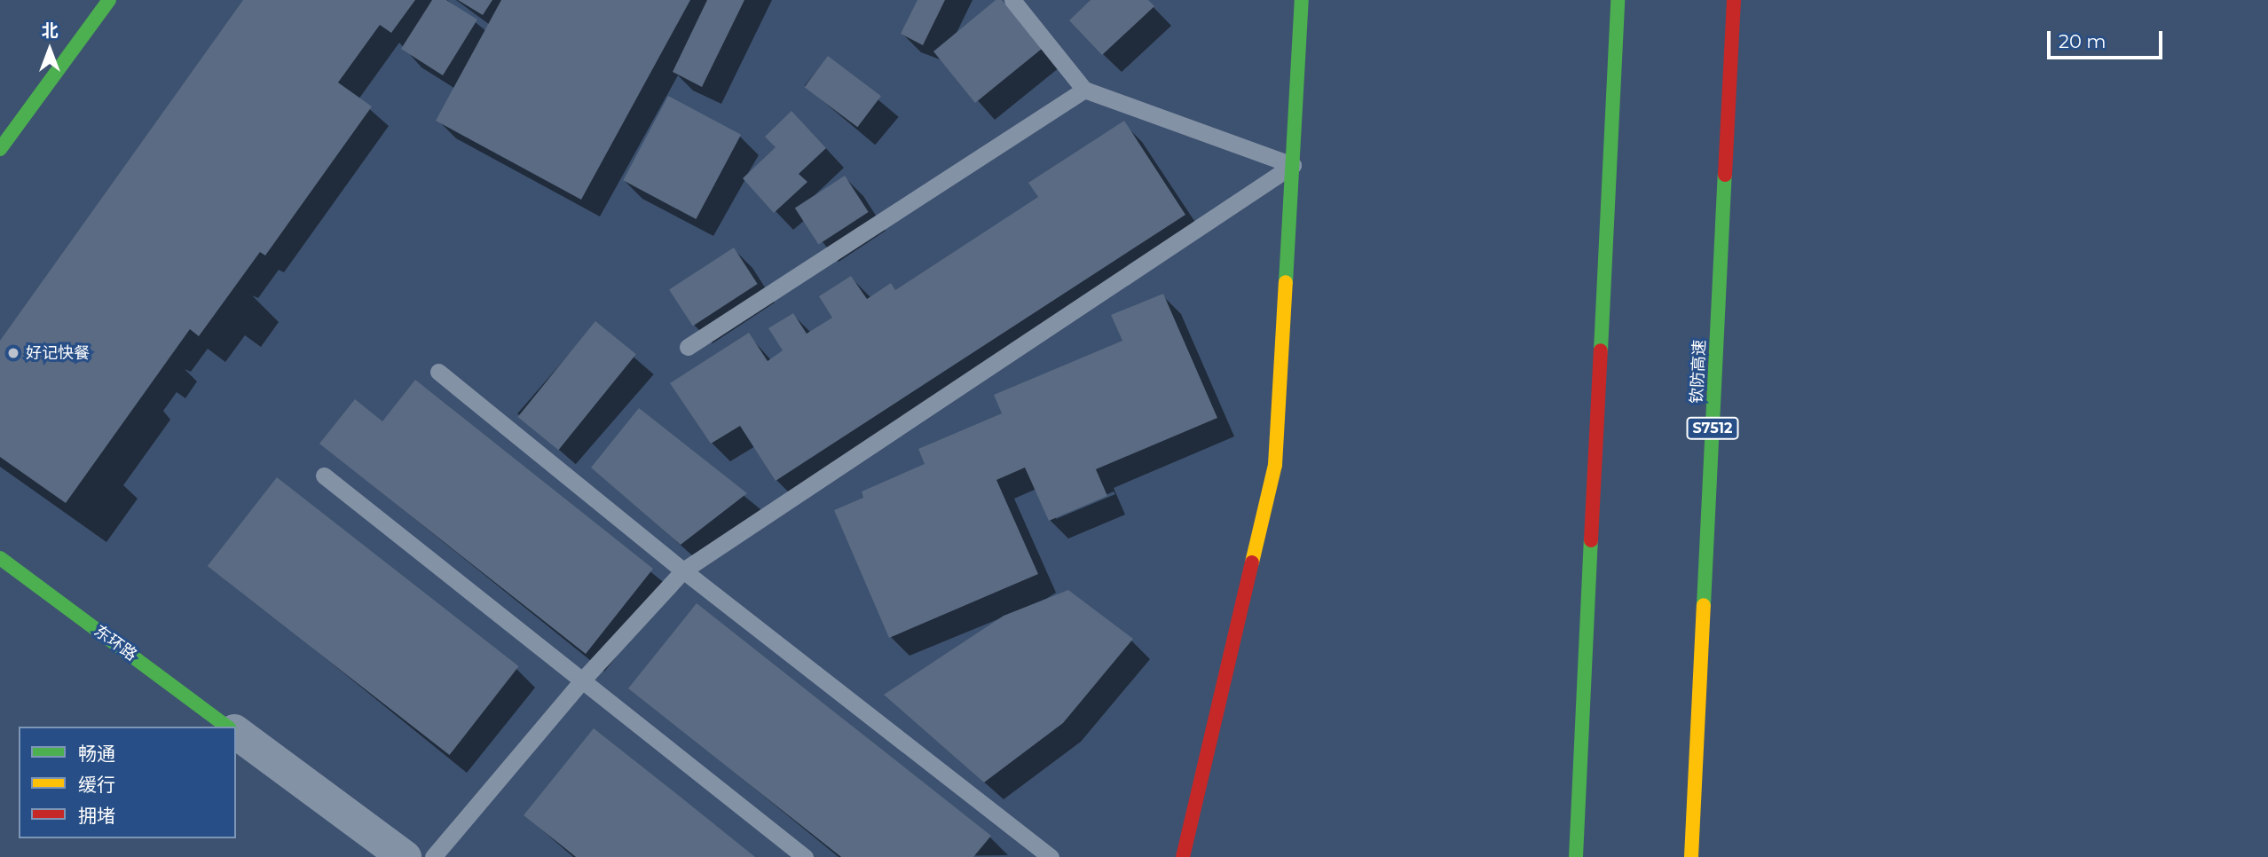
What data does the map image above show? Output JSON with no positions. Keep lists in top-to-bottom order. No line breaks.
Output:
{"streets":{"main road":["钦防高速","S7512","东环路"]},"places":["好记快餐"],"legend":["畅通","缓行","拥堵"],"scale_bar":"20 m","north":"top"}
